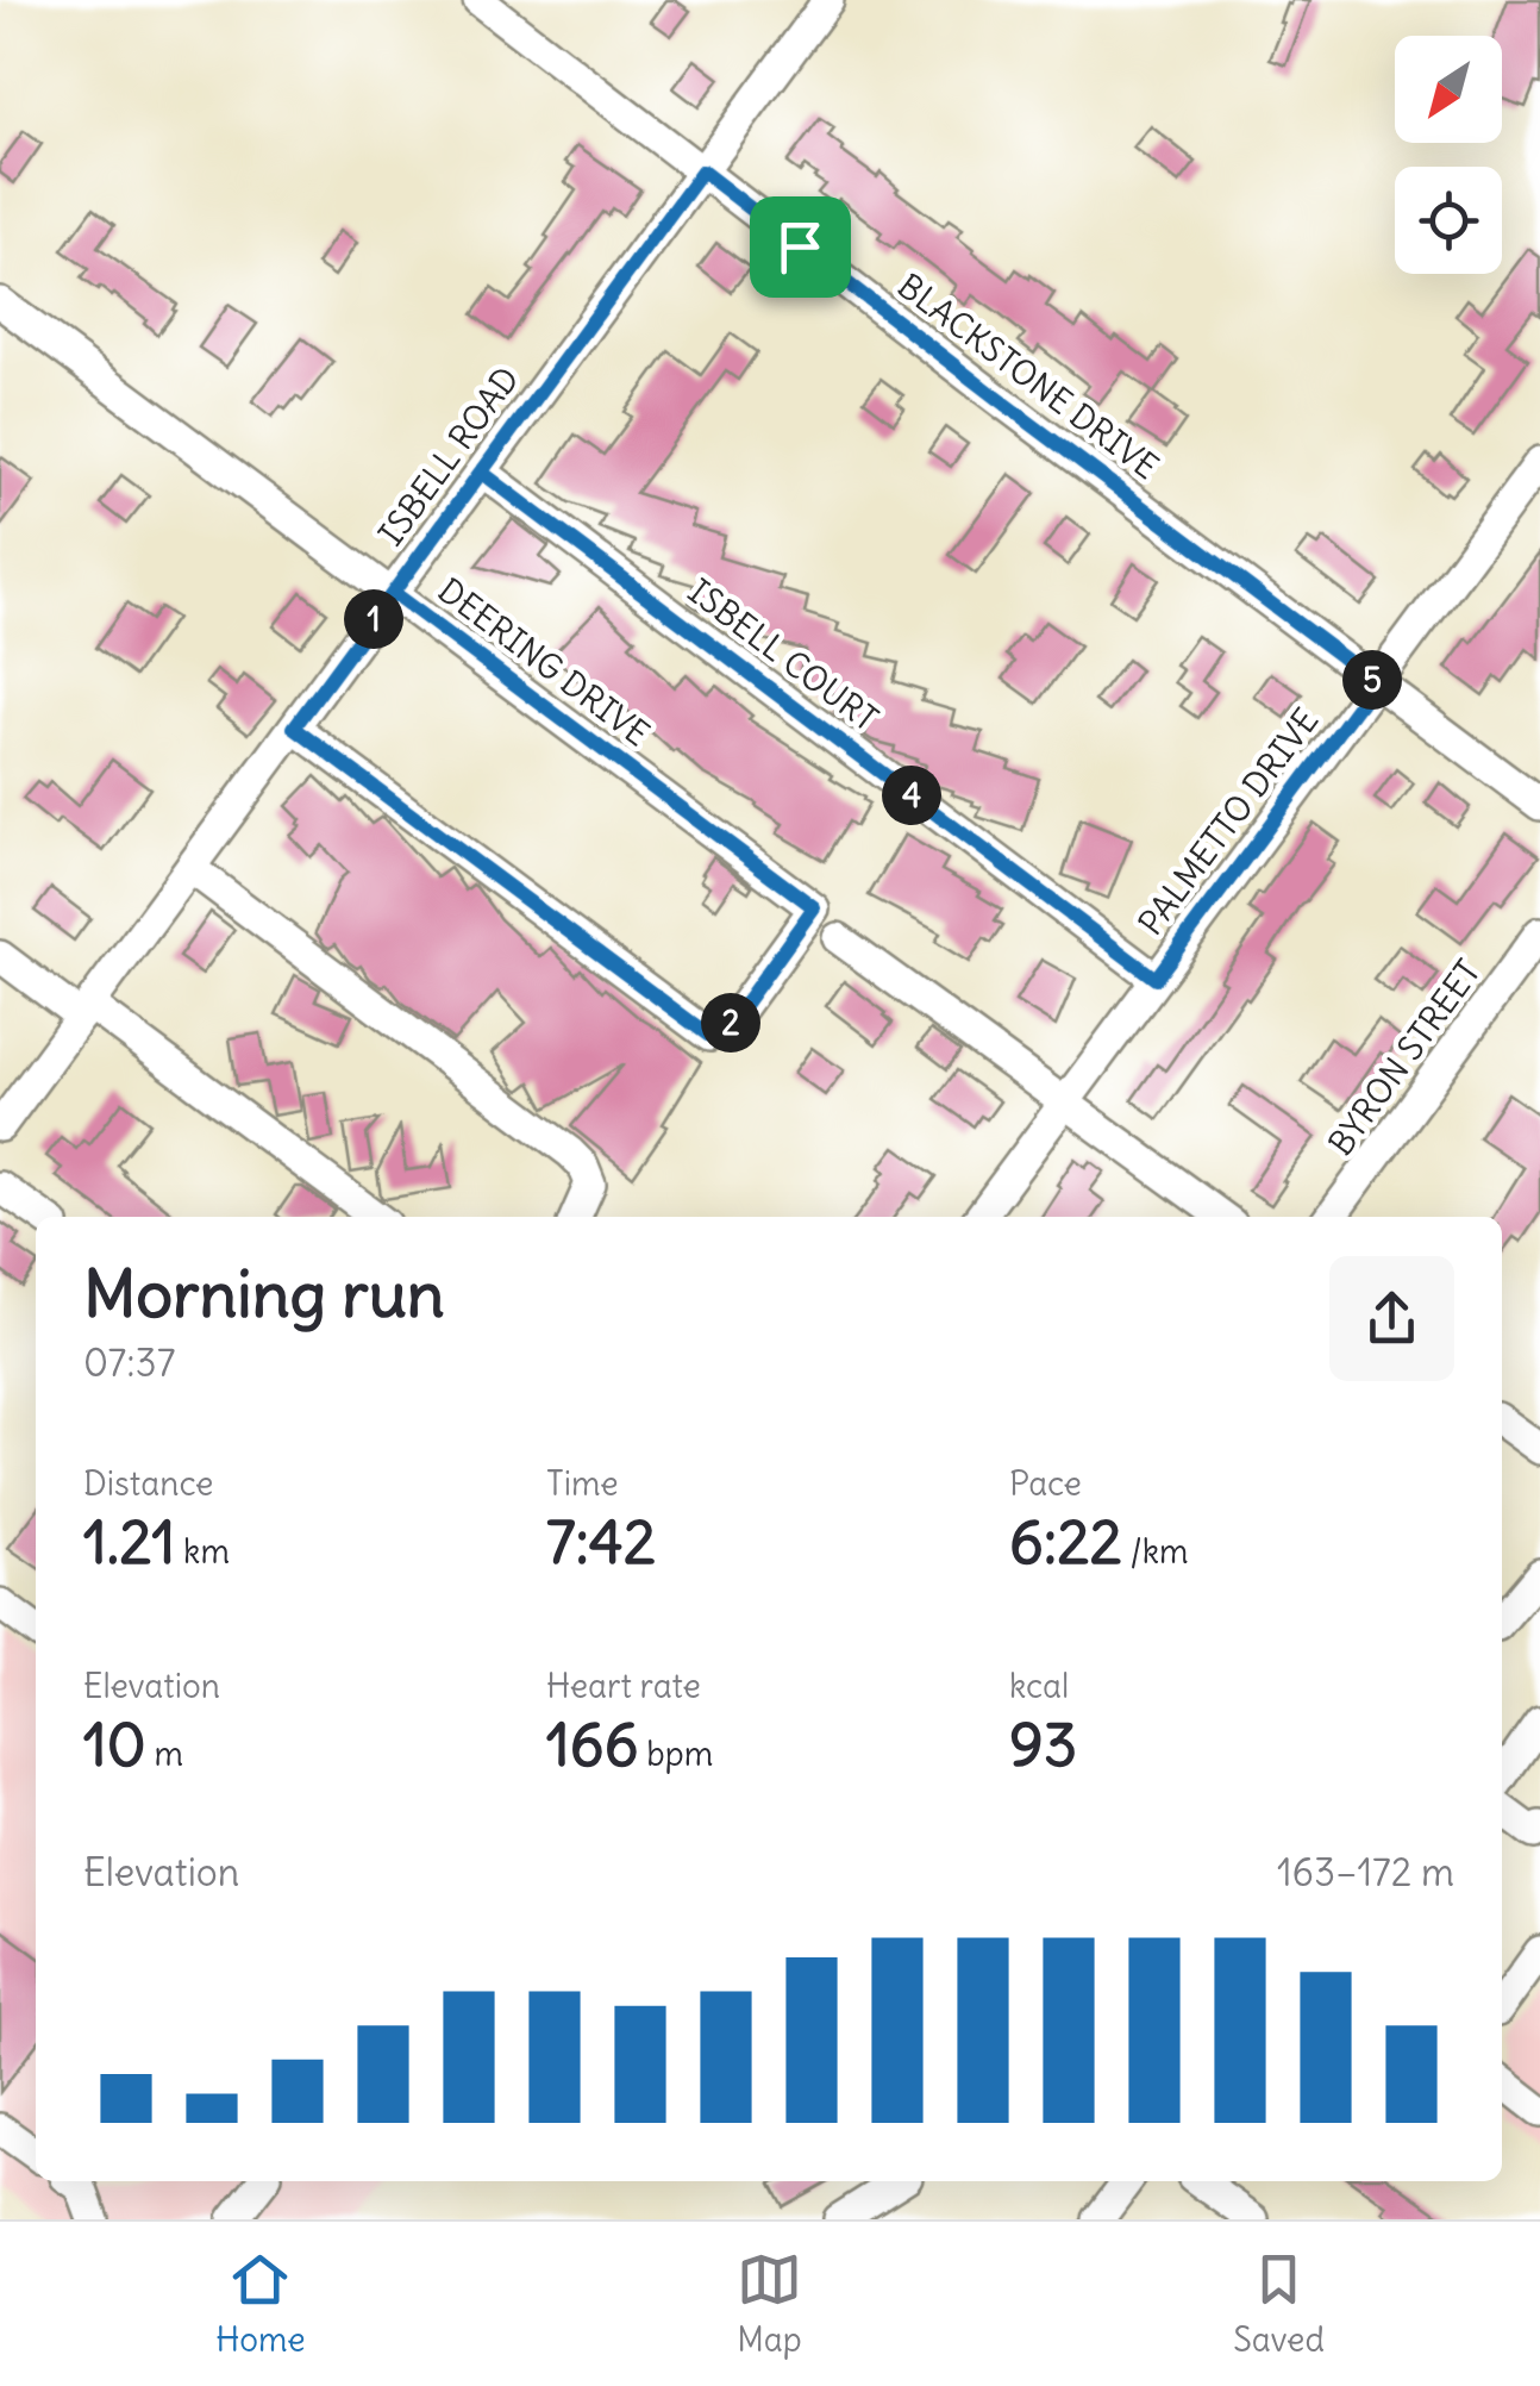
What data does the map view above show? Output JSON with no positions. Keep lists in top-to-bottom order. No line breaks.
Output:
{"streets":{"street":["BLACKSTONE DRIVE","ISBELL ROAD","ISBELL COURT","DEERING DRIVE","PALMETTO DRIVE","BYRON STREET"]},"crossings":[["BLACKSTONE DRIVE","ISBELL ROAD"],["BLACKSTONE DRIVE","PALMETTO DRIVE"],["ISBELL ROAD","ISBELL COURT"],["ISBELL ROAD","DEERING DRIVE"],["ISBELL COURT","PALMETTO DRIVE"]],"north":"bottom left","page":{"pins":["1","5","4","2"],"heading":["Morning run","07:37"],"stats":[["Distance","1.21 km"],["Time","7:42"],["Pace","6:22 /km"],["Elevation","10 m"],["Heart rate","166 bpm"],["kcal","93"]],"chart":["Elevation","163–172 m"],"tabs":["Home","Map","Saved"]}}
